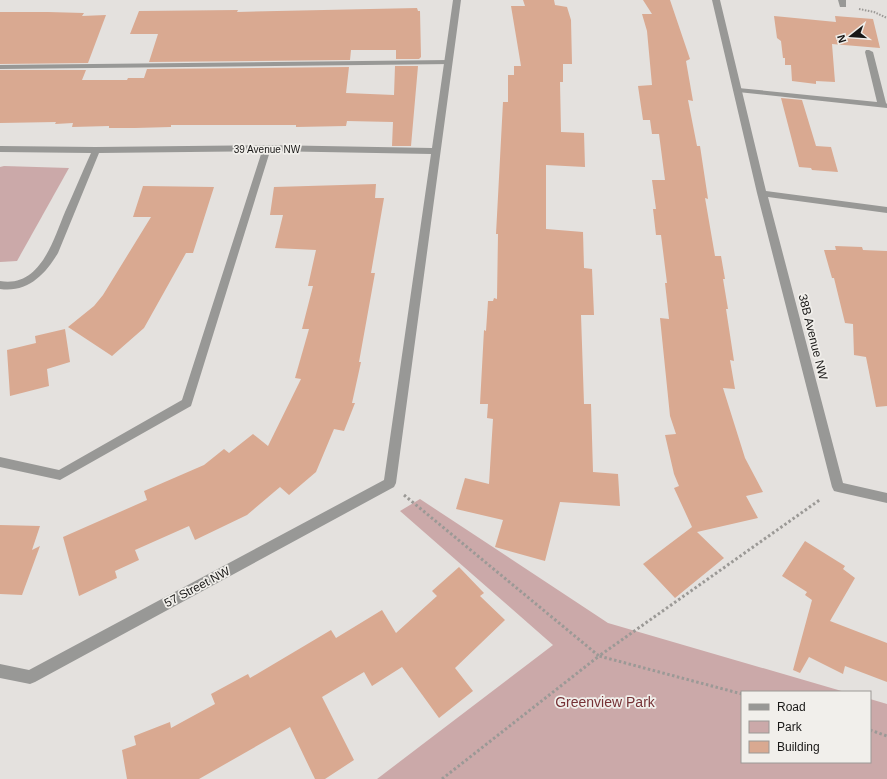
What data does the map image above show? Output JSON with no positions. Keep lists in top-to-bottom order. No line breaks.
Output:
{"streets":{"street":["39 Avenue NW","38B Avenue NW","57 Street NW"]},"parks":["Greenview Park"],"legend":["Road","Park","Building"],"north":"left"}
